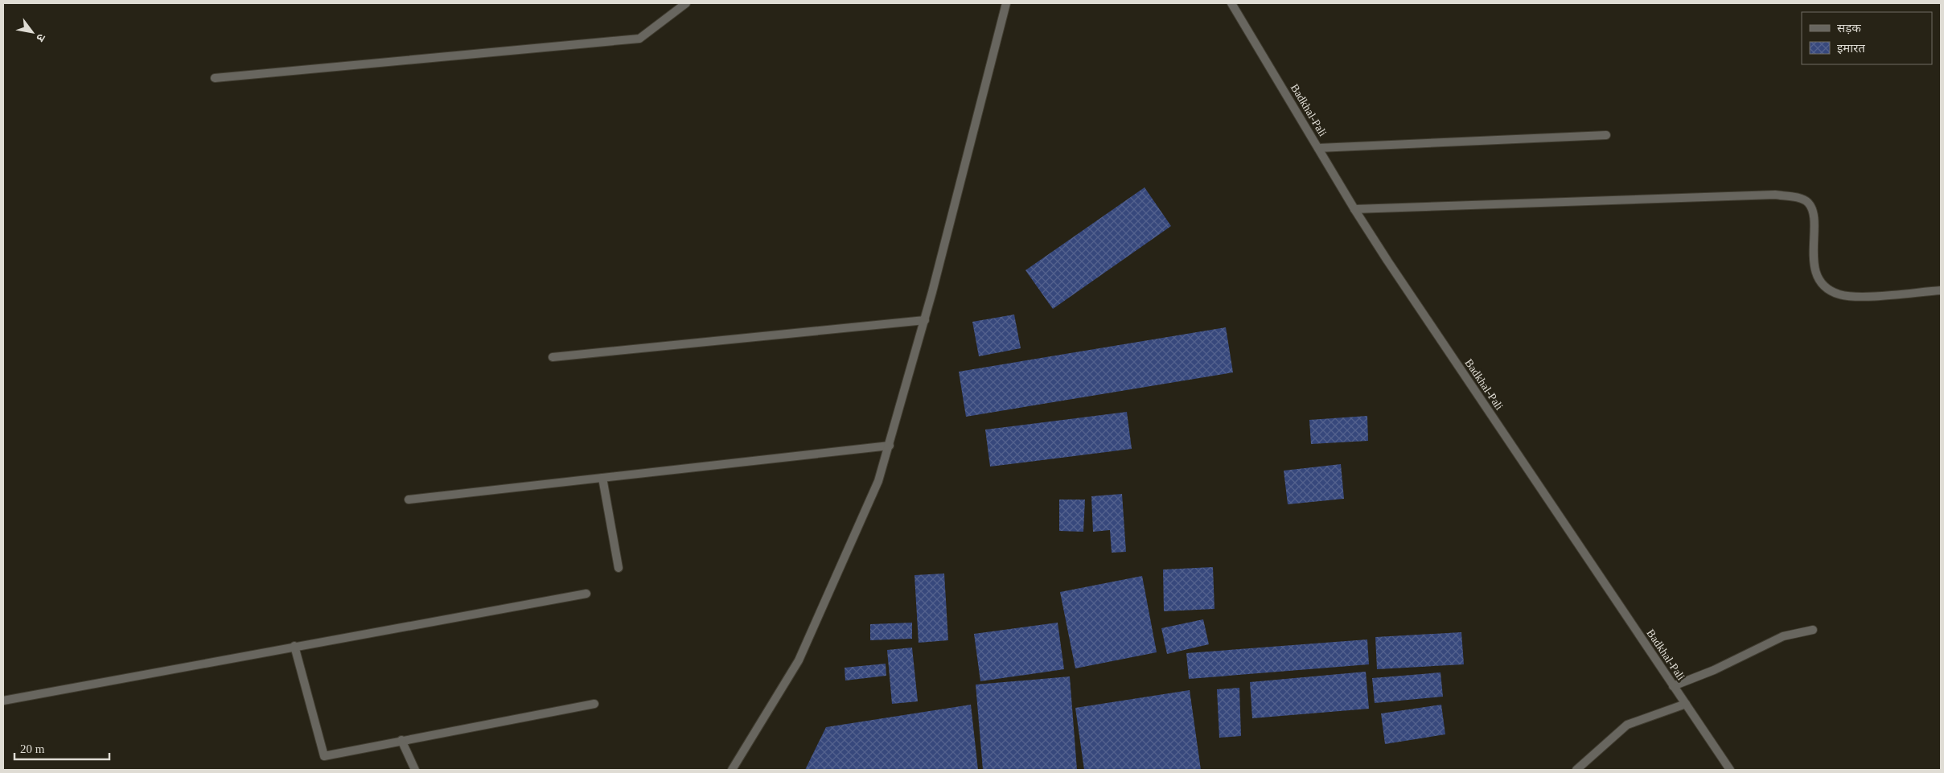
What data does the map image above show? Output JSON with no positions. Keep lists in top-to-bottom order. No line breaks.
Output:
{"streets":{"street":["Badkhal-Pali"]},"legend":["सड़क","इमारत"],"scale_bar":"20 m","north":"bottom right"}
